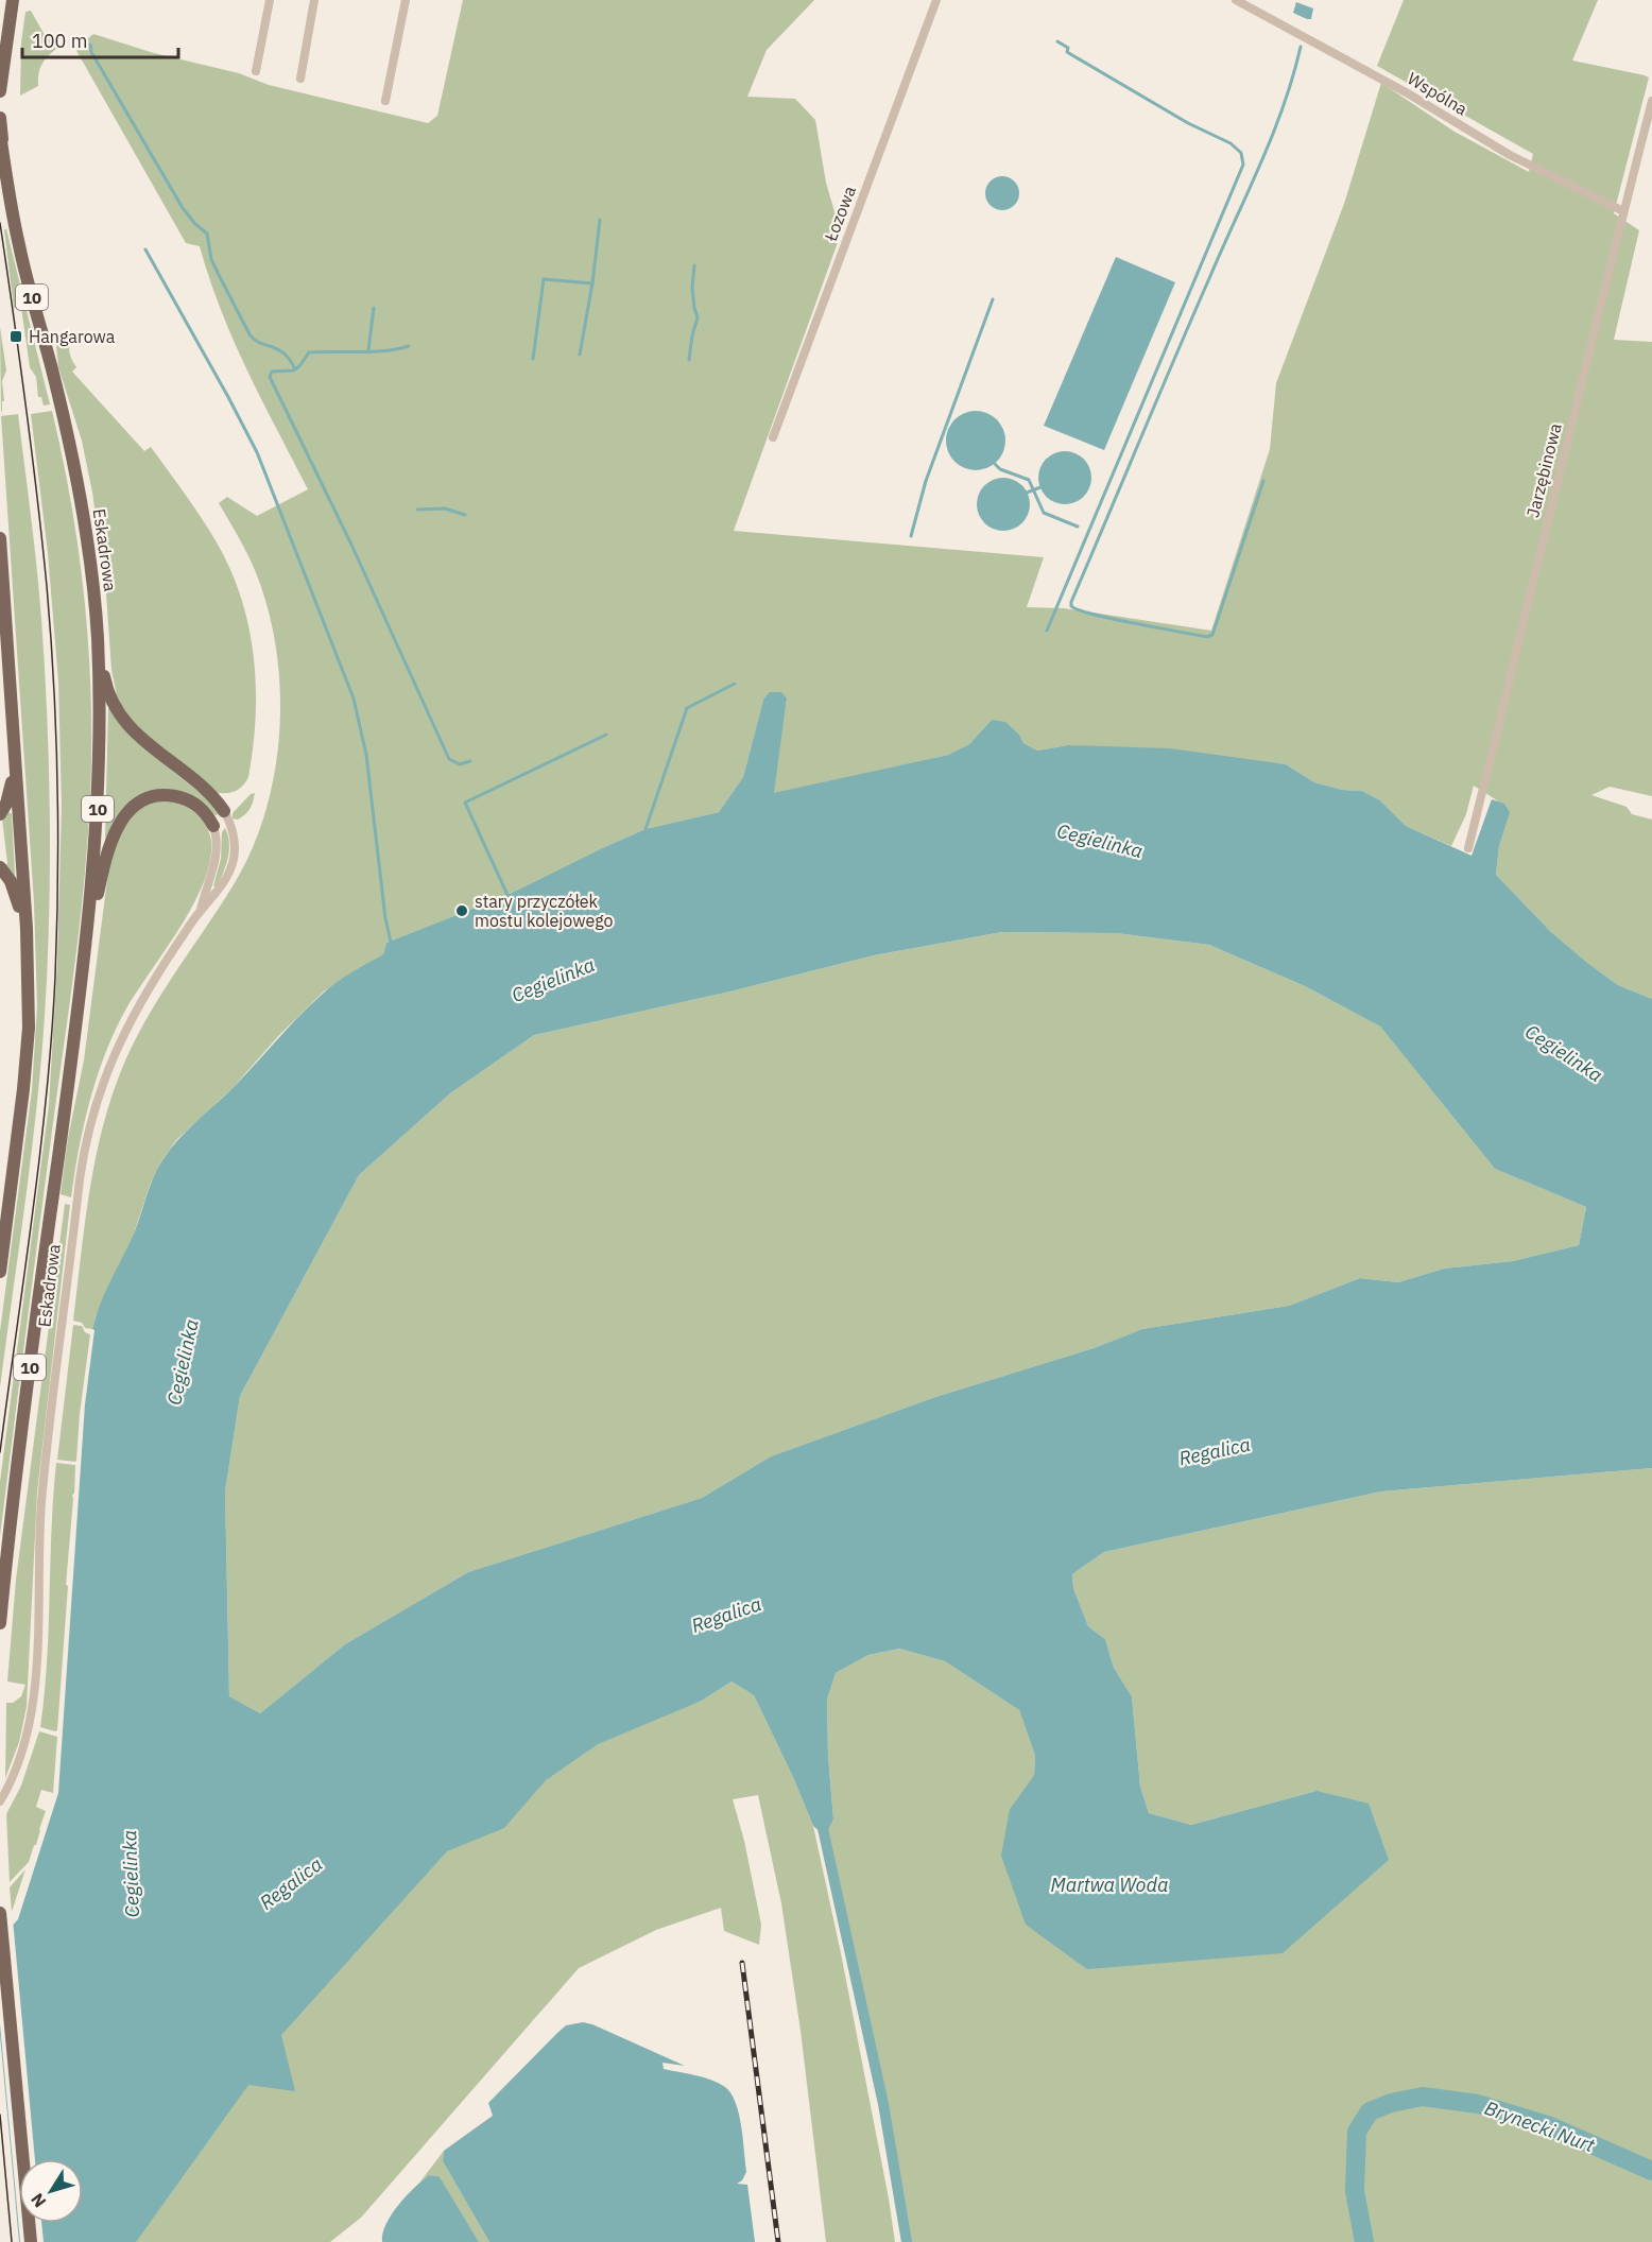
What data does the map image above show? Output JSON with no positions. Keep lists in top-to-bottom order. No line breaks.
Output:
{"streets":{"main road":["10","Eskadrowa"],"street":["Wspólna","Łozowa","Jarzębinowa"]},"crossings":[["Wspólna","Jarzębinowa"],["10","Eskadrowa"]],"water":["Cegielinka","Regalica","Martwa Woda","Brynecki Nurt"],"places":{"transit":["Hangarowa"],"other":["stary przyczółek mostu kolejowego"]},"scale_bar":"100 m","north":"bottom left"}
